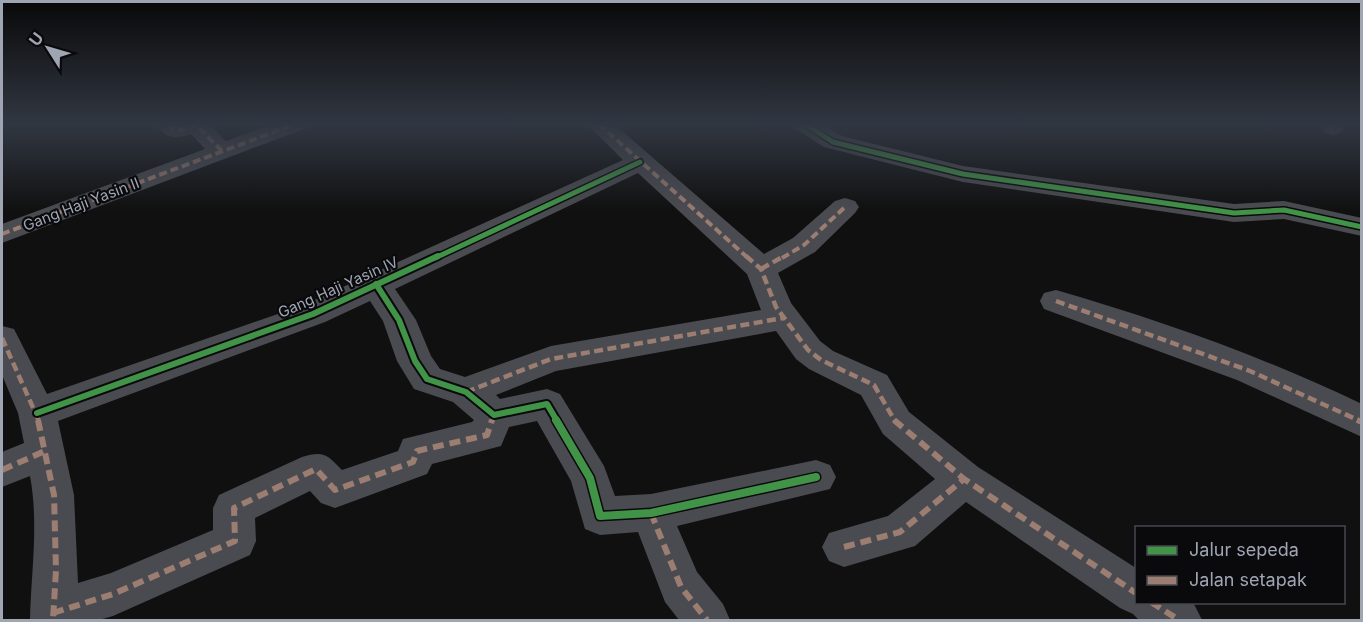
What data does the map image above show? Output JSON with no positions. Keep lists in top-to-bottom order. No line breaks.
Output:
{"streets":{"street":["Gang Haji Yasin II","Gang Haji Yasin IV"]},"legend":["Jalur sepeda","Jalan setapak"],"north":"top left"}
